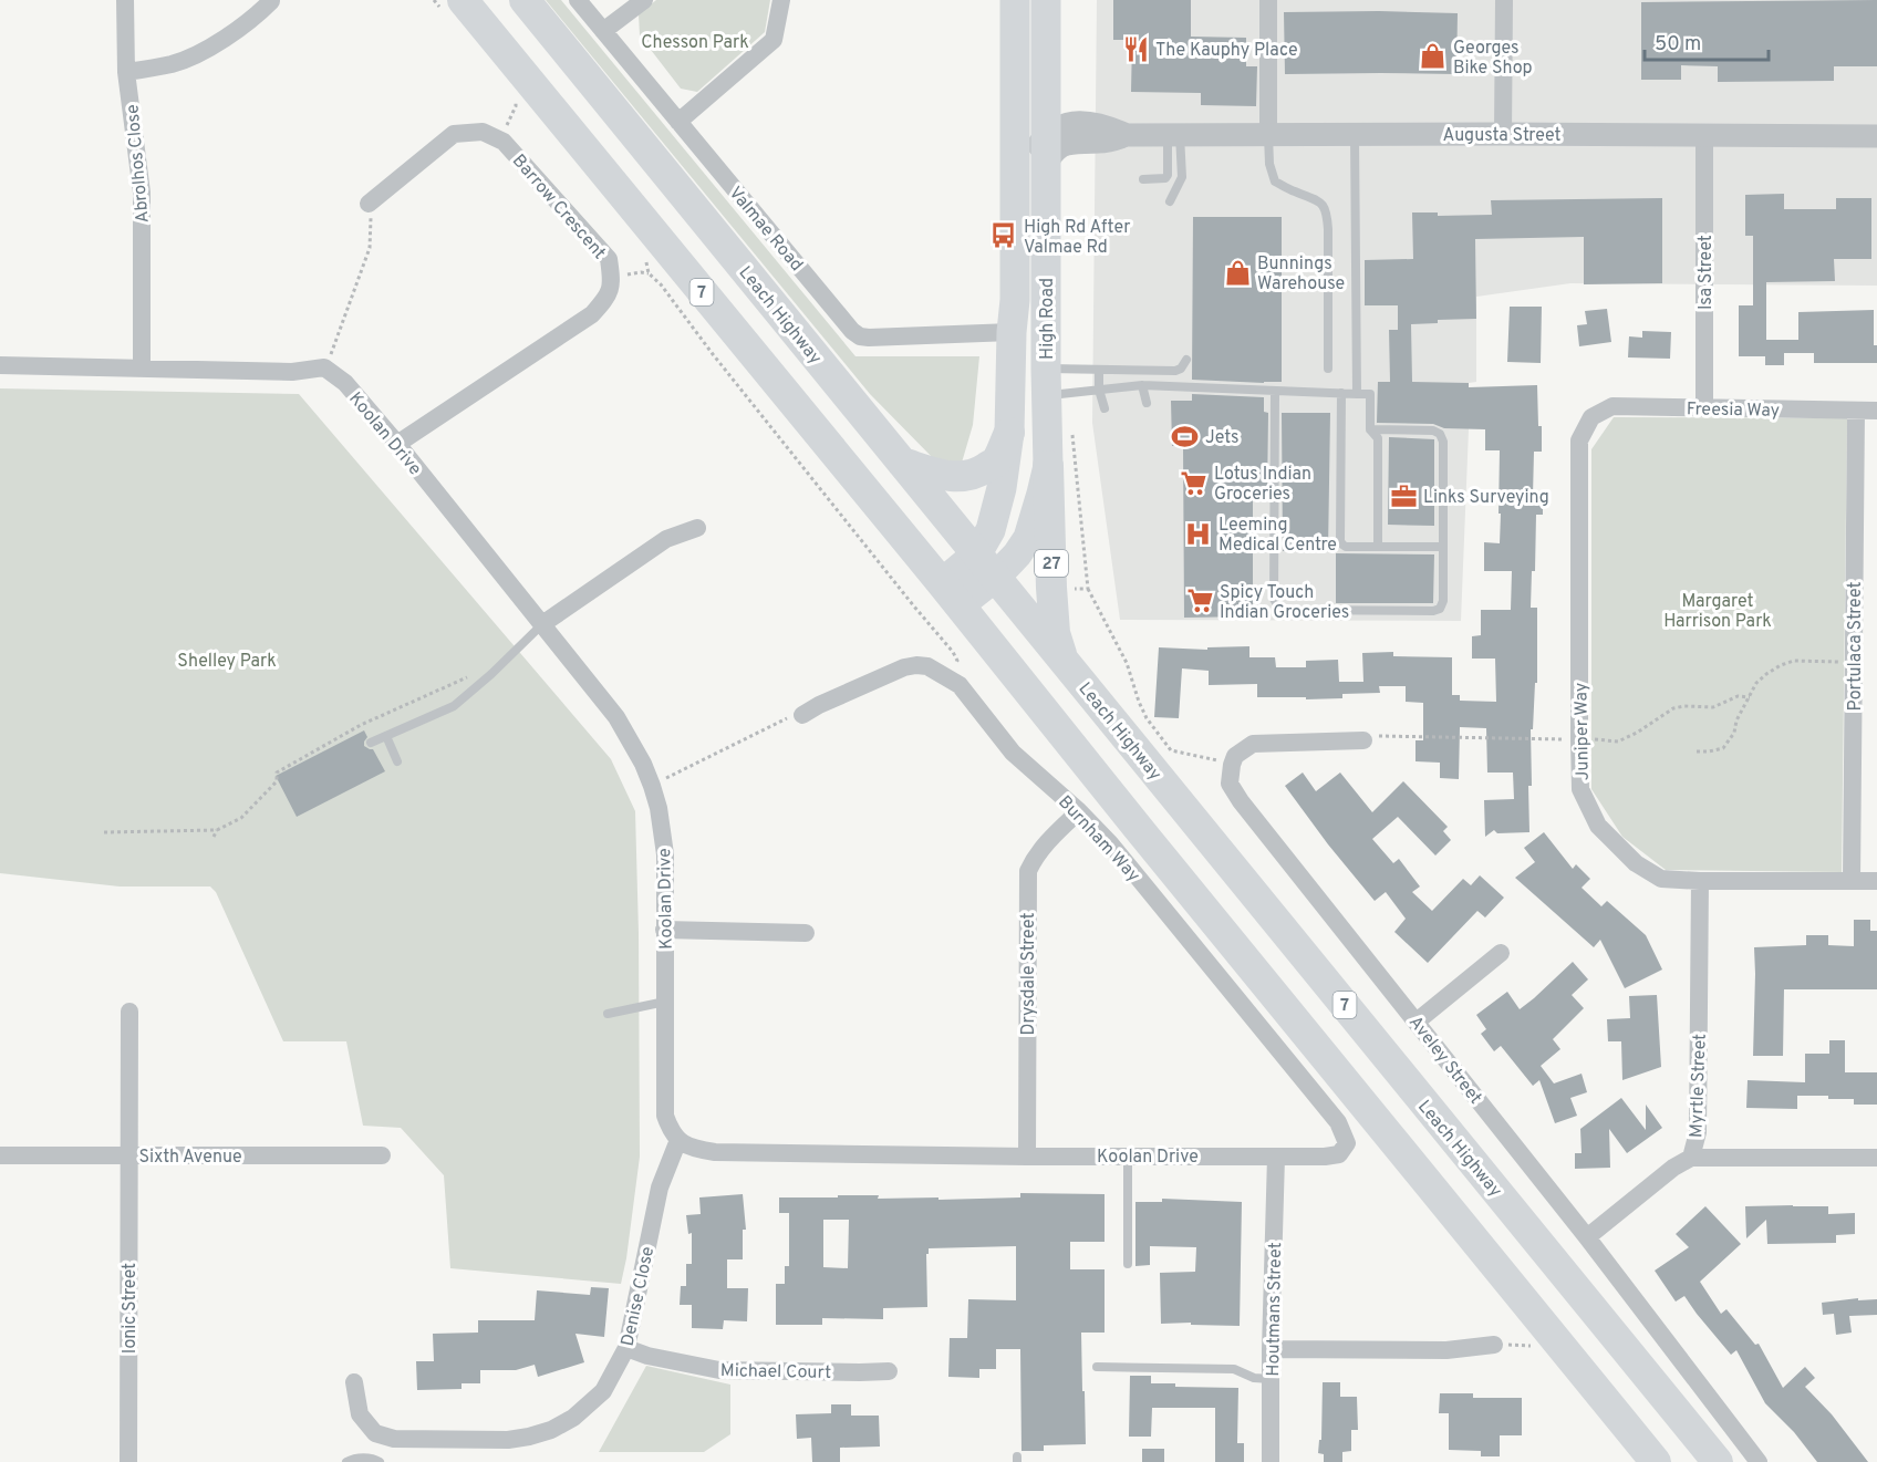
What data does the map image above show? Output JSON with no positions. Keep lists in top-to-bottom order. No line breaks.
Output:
{"streets":{"highway":["7","Leach Highway","27"],"main road":["High Road"],"street":["Augusta Street","Abrolhos Close","Barrow Crescent","Valmae Road","Isa Street","Freesia Way","Koolan Drive","Portulaca Street","Juniper Way","Burnham Way","Drysdale Street","Aveley Street","Myrtle Street","Sixth Avenue","Denise Close","Ionic Street","Houtmans Street","Michael Court"]},"crossings":[["Augusta Street","Isa Street"],["Augusta Street","High Road"],["Barrow Crescent","Koolan Drive"],["Valmae Road","High Road"],["Isa Street","Freesia Way"],["7","High Road"],["Leach Highway","High Road"],["Leach Highway","27"],["High Road","27"],["Freesia Way","Portulaca Street"],["Freesia Way","Juniper Way"],["Koolan Drive","Burnham Way"],["Koolan Drive","Drysdale Street"],["Koolan Drive","Denise Close"],["Koolan Drive","Houtmans Street"],["Portulaca Street","Juniper Way"],["Juniper Way","Myrtle Street"],["Burnham Way","Drysdale Street"],["Aveley Street","Myrtle Street"],["Sixth Avenue","Ionic Street"],["Denise Close","Michael Court"]],"parks":["Chesson Park","Margaret Harrison Park","Shelley Park"],"places":{"restaurant":["The Kauphy Place"],"shop":["Georges Bike Shop","Bunnings Warehouse"],"bus stop":["High Rd After Valmae Rd"],"sports":["Jets"],"supermarket":["Lotus Indian Groceries","Spicy Touch Indian Groceries"],"office":["Links Surveying"],"hospital":["Leeming Medical Centre"]},"scale_bar":"50 m"}
